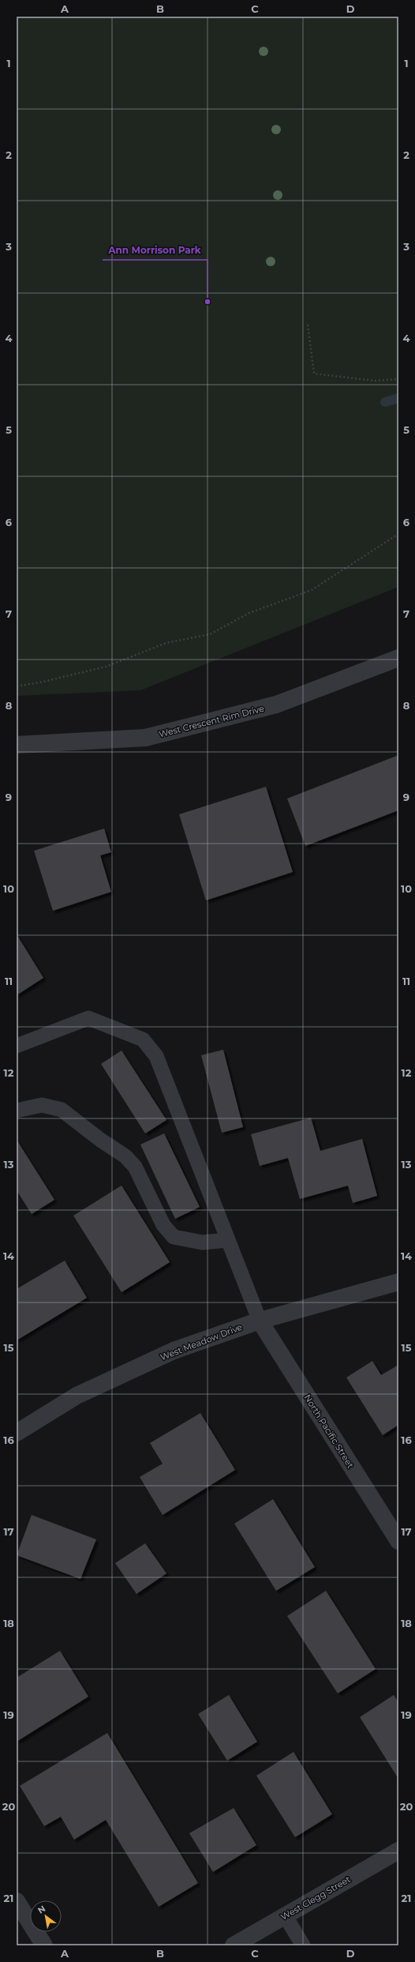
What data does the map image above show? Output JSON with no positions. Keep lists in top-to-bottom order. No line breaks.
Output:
{"streets":{"street":["West Crescent Rim Drive","West Meadow Drive","North Pacific Street","West Clegg Street"]},"crossings":[["West Meadow Drive","North Pacific Street"]],"places":["Ann Morrison Park"],"north":"top left","grid":{"columns":["A","B","C","D"],"rows":["1","2","3","4","5","6","7","8","9","10","11","12","13","14","15","16","17","18","19","20","21"]}}
